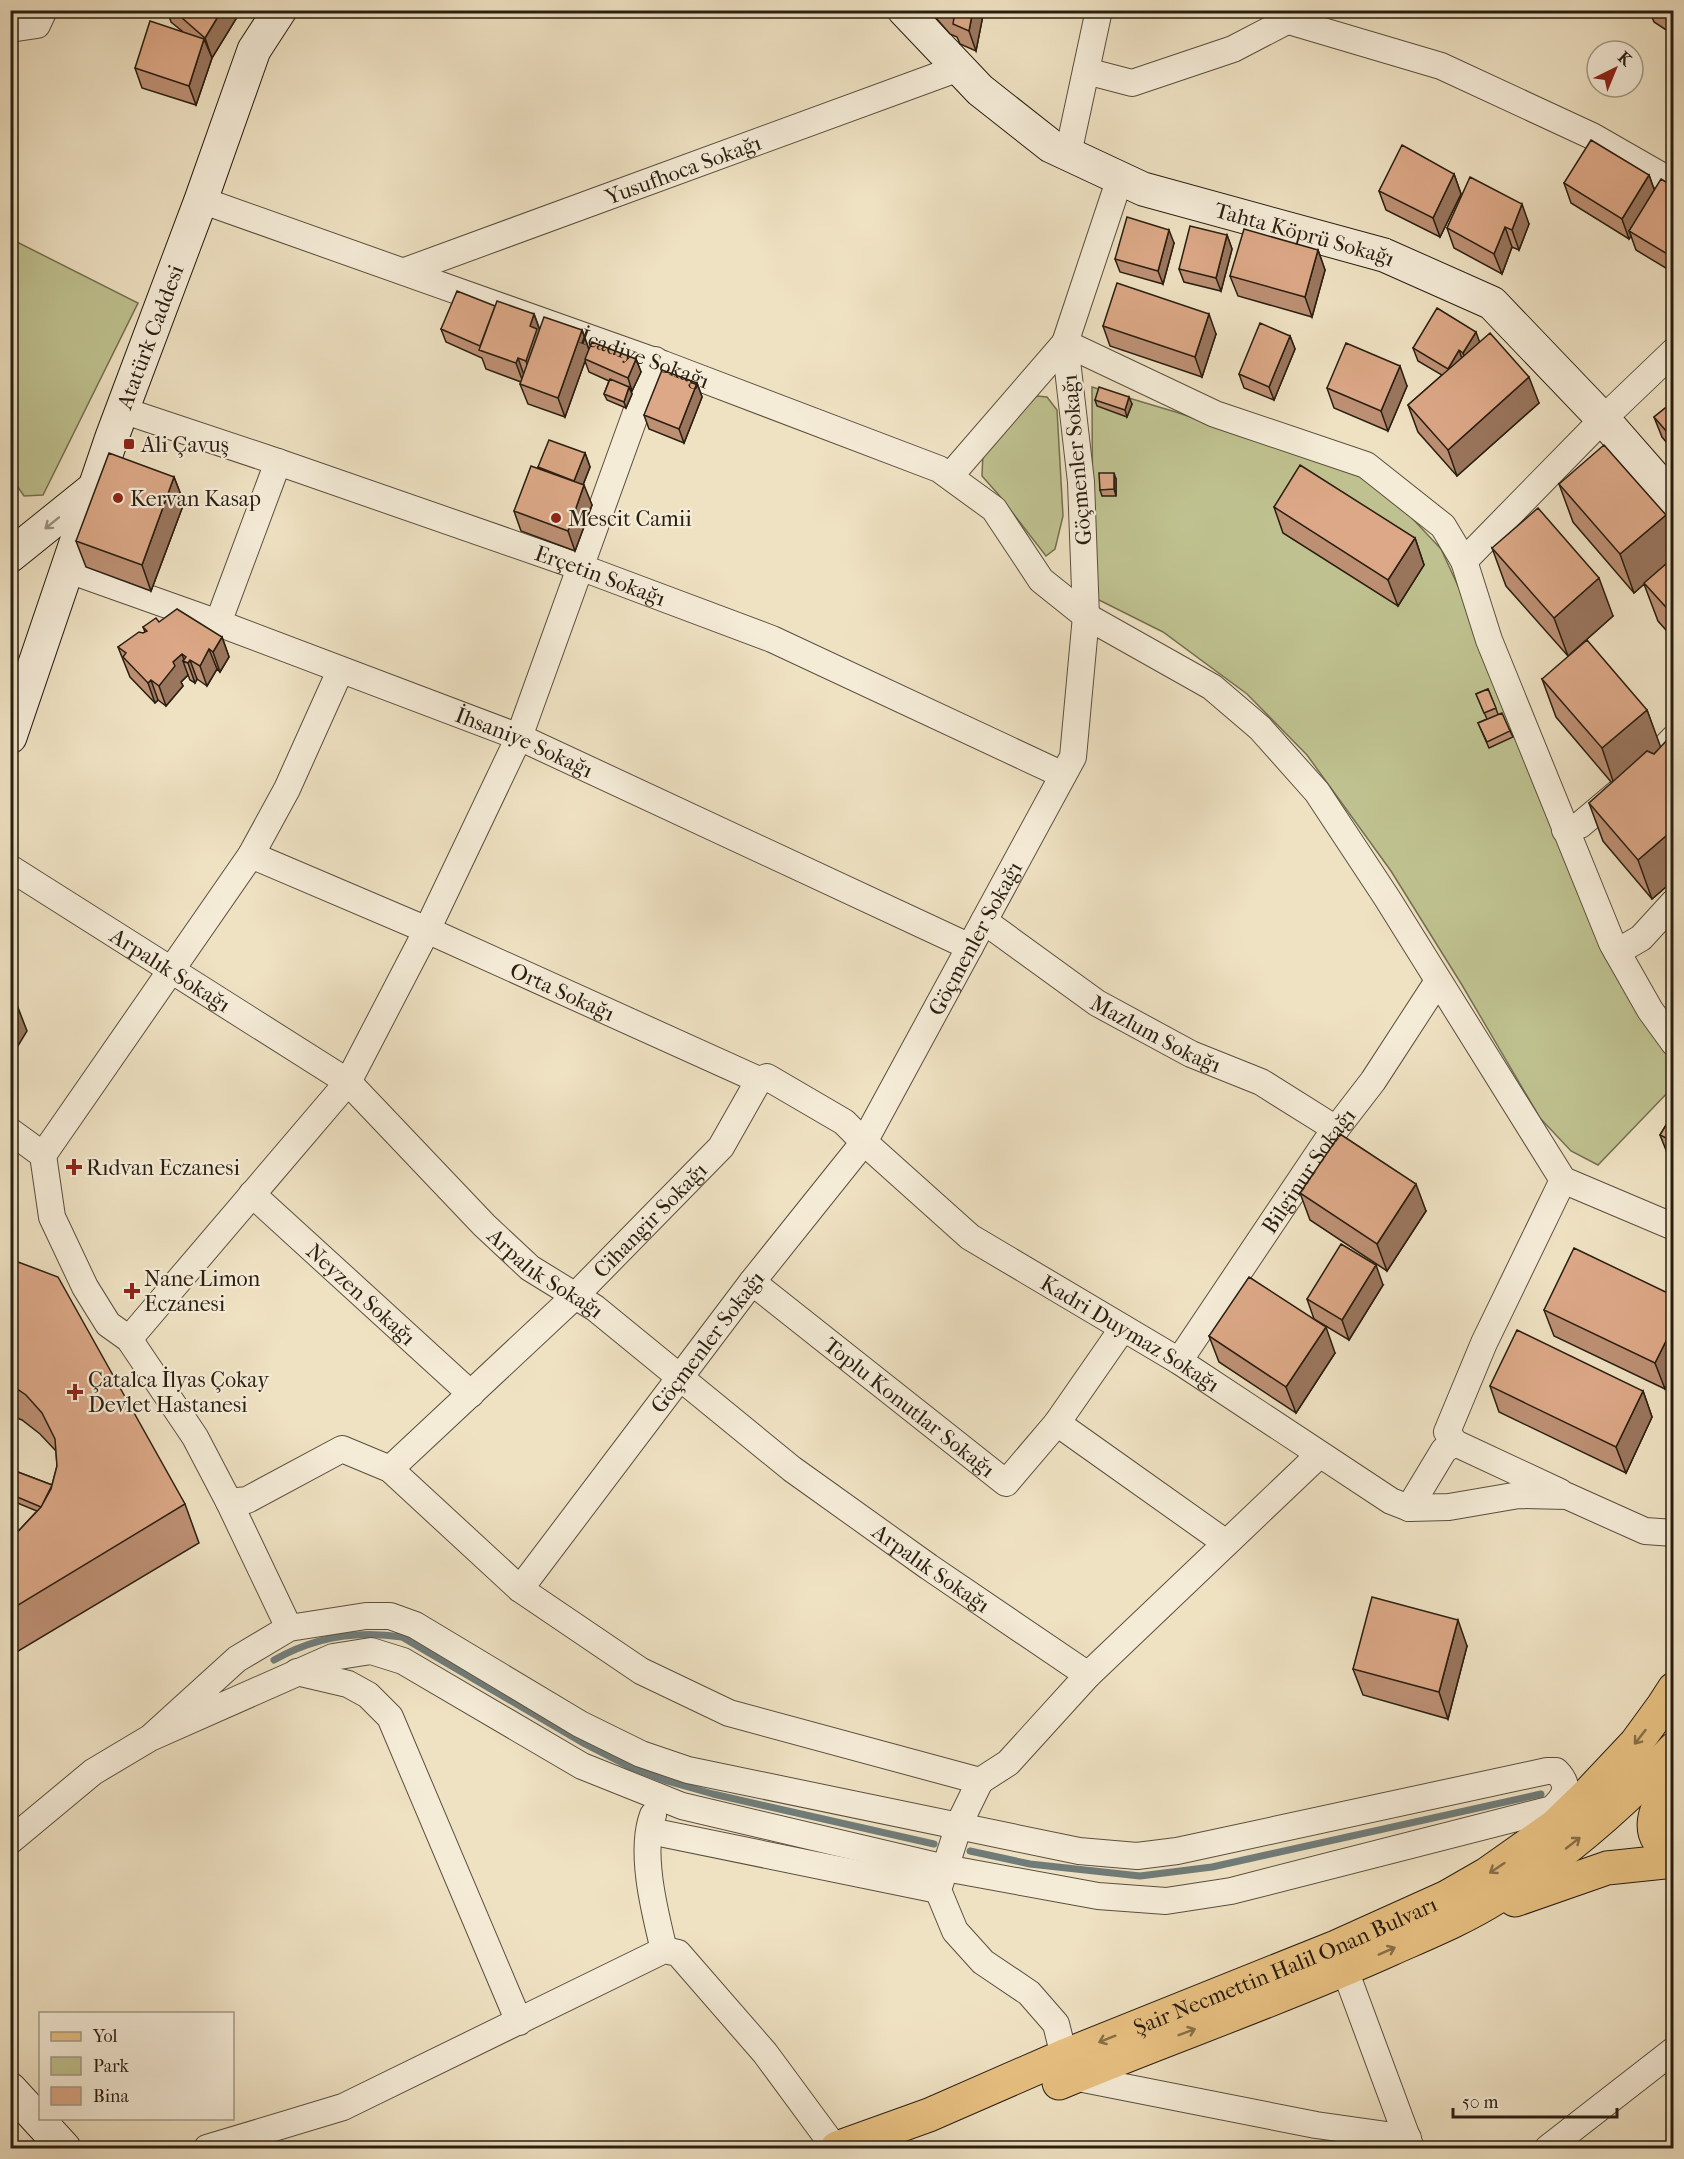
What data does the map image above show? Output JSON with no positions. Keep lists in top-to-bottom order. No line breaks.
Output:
{"streets":{"main road":["Tahta Köprü Sokağı","Atatürk Caddesi","Şair Necmettin Halil Onan Bulvarı"],"street":["Yusufhoca Sokağı","İcadiye Sokağı","Göçmenler Sokağı","Erçetin Sokağı","İhsaniye Sokağı","Arpalık Sokağı","Orta Sokağı","Mazlum Sokağı","Bilginur Sokağı","Cihangir Sokağı","Neyzen Sokağı","Kadri Duymaz Sokağı","Toplu Konutlar Sokağı"]},"crossings":[["Yusufhoca Sokağı","Tahta Köprü Sokağı"],["Yusufhoca Sokağı","İcadiye Sokağı"],["Tahta Köprü Sokağı","Göçmenler Sokağı"],["Atatürk Caddesi","İcadiye Sokağı"],["Atatürk Caddesi","Erçetin Sokağı"],["Atatürk Caddesi","İhsaniye Sokağı"],["İcadiye Sokağı","Göçmenler Sokağı"],["İcadiye Sokağı","Bilginur Sokağı"],["Göçmenler Sokağı","Erçetin Sokağı"],["Göçmenler Sokağı","İhsaniye Sokağı"],["Göçmenler Sokağı","Arpalık Sokağı"],["Göçmenler Sokağı","Orta Sokağı"],["Göçmenler Sokağı","Mazlum Sokağı"],["Göçmenler Sokağı","Kadri Duymaz Sokağı"],["Göçmenler Sokağı","Toplu Konutlar Sokağı"],["Arpalık Sokağı","Cihangir Sokağı"],["Orta Sokağı","Cihangir Sokağı"],["Orta Sokağı","Kadri Duymaz Sokağı"],["Mazlum Sokağı","Bilginur Sokağı"],["Bilginur Sokağı","Kadri Duymaz Sokağı"],["Cihangir Sokağı","Neyzen Sokağı"],["Kadri Duymaz Sokağı","Toplu Konutlar Sokağı"]],"places":{"transit":["Ali Çavuş"],"other":["Kervan Kasap","Mescit Camii"],"health":["Rıdvan Eczanesi","Nane Limon Eczanesi","Çatalca İlyas Çokay Devlet Hastanesi"]},"legend":["Yol","Park","Bina"],"scale_bar":"50 m","north":"top right"}
